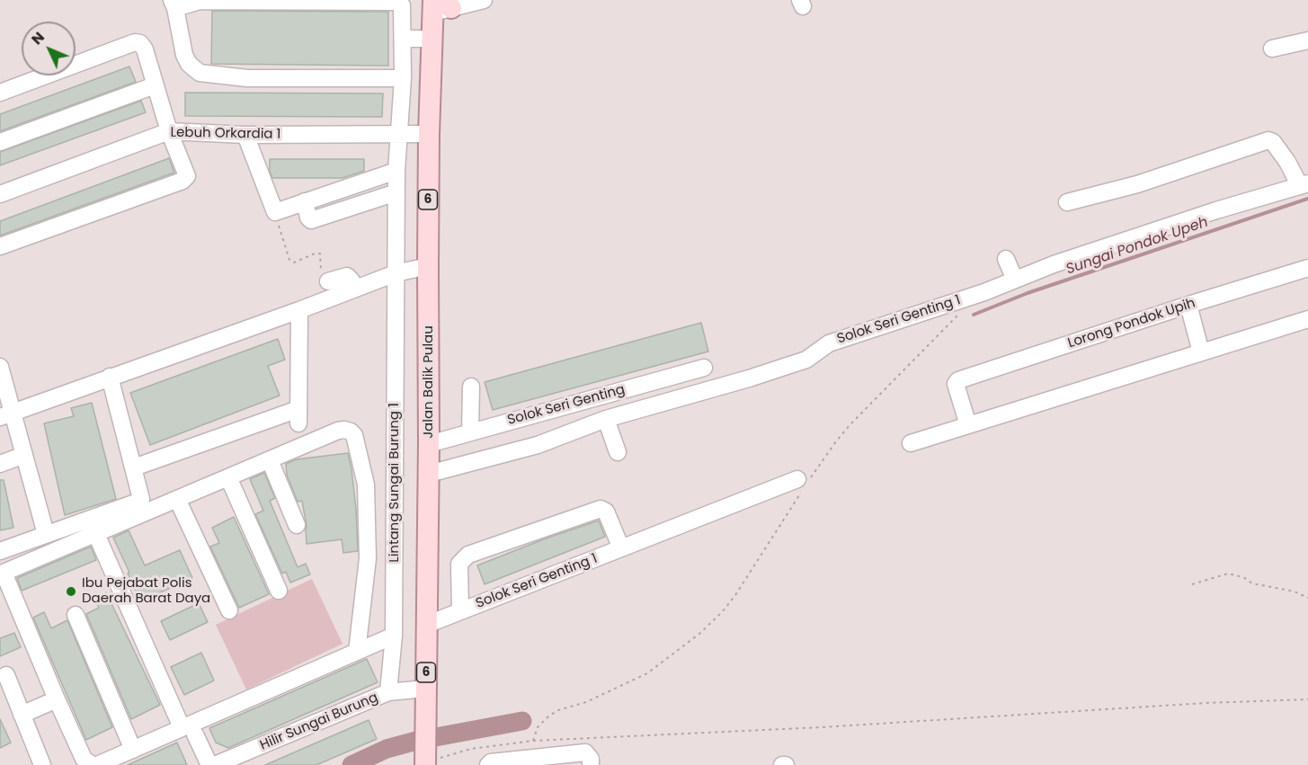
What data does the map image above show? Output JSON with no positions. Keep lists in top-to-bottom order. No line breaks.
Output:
{"streets":{"main road":["6","Jalan Balik Pulau"],"street":["Lebuh Orkardia 1","Solok Seri Genting 1","Lorong Pondok Upih","Solok Seri Genting","Lintang Sungai Burung 1","Hilir Sungai Burung"]},"crossings":[["Lebuh Orkardia 1","Jalan Balik Pulau"],["Lebuh Orkardia 1","Lintang Sungai Burung 1"],["Solok Seri Genting 1","Jalan Balik Pulau"],["Jalan Balik Pulau","Solok Seri Genting"],["Jalan Balik Pulau","Hilir Sungai Burung"],["Lintang Sungai Burung 1","Hilir Sungai Burung"]],"water":["Sungai Pondok Upeh"],"places":["Ibu Pejabat Polis Daerah Barat Daya"],"north":"top left"}
